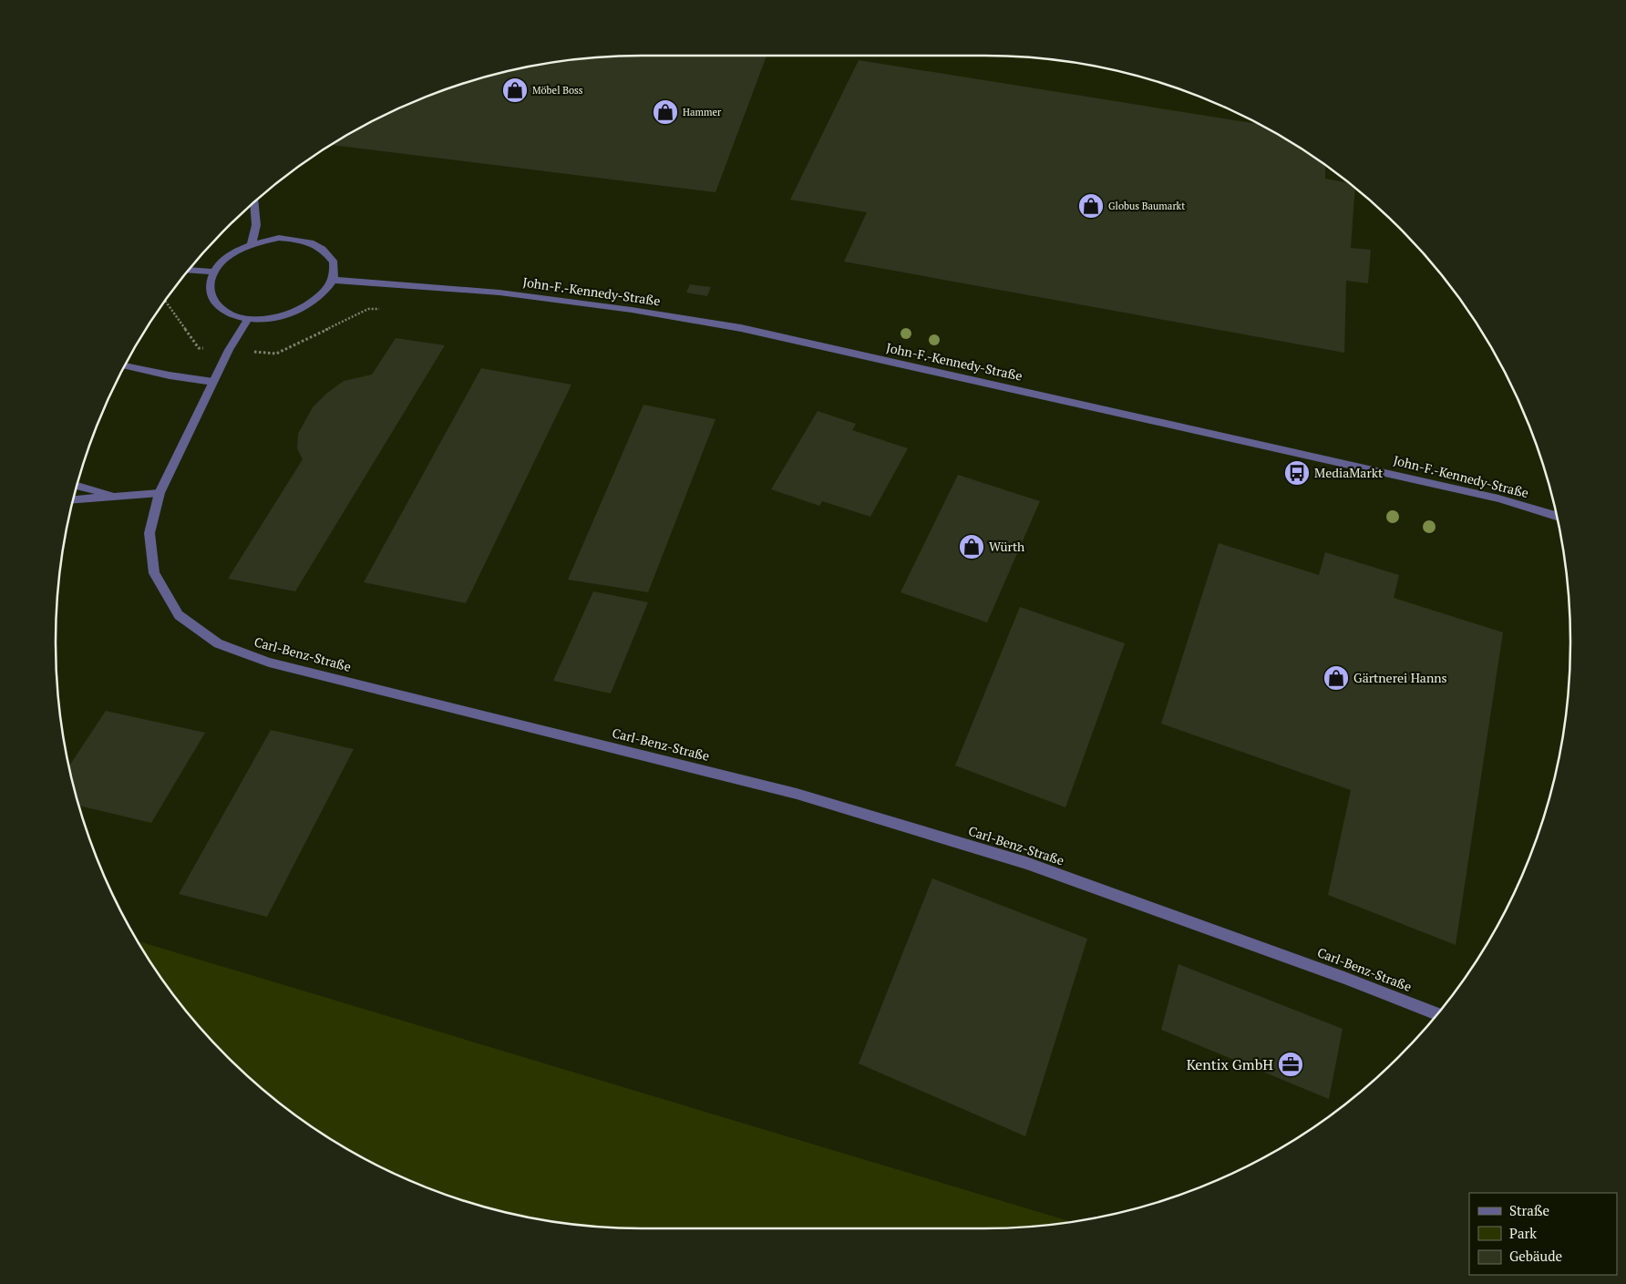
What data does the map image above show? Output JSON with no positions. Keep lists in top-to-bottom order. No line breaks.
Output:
{"streets":{"street":["John-F.-Kennedy-Straße","Carl-Benz-Straße"]},"crossings":[["John-F.-Kennedy-Straße","Carl-Benz-Straße"]],"places":{"shop":["Möbel Boss","Hammer","Globus Baumarkt","Würth","Gärtnerei Hanns"],"bus stop":["MediaMarkt"],"office":["Kentix GmbH"]},"legend":["Straße","Park","Gebäude"]}
